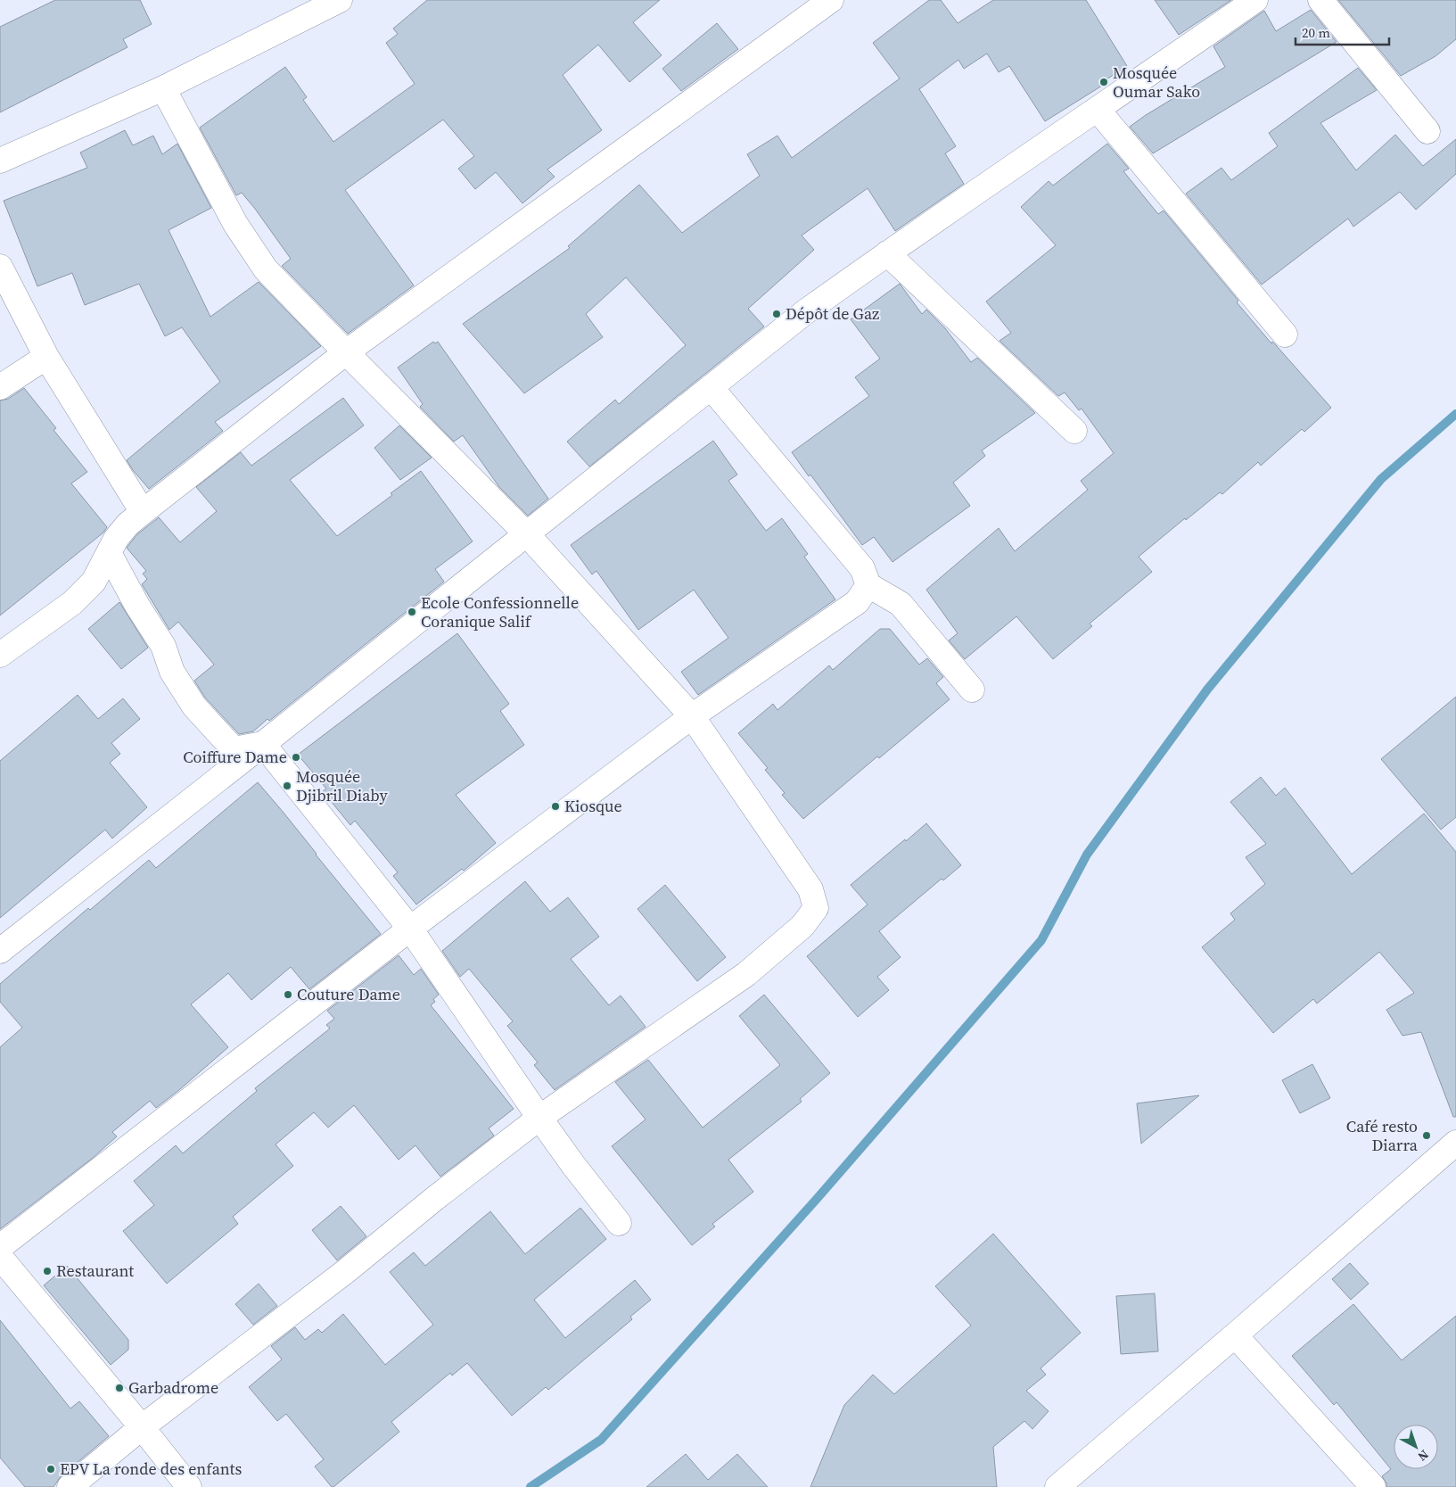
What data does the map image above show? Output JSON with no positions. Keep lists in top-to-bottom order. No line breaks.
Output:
{"places":["Mosquée Oumar Sako","Dépôt de Gaz","Ecole Confessionnelle Coranique Salif","Coiffure Dame","Mosquée Djibril Diaby","Kiosque","Couture Dame","Café resto Diarra","Restaurant","Garbadrome","EPV La ronde des enfants"],"scale_bar":"20 m","north":"bottom right"}
